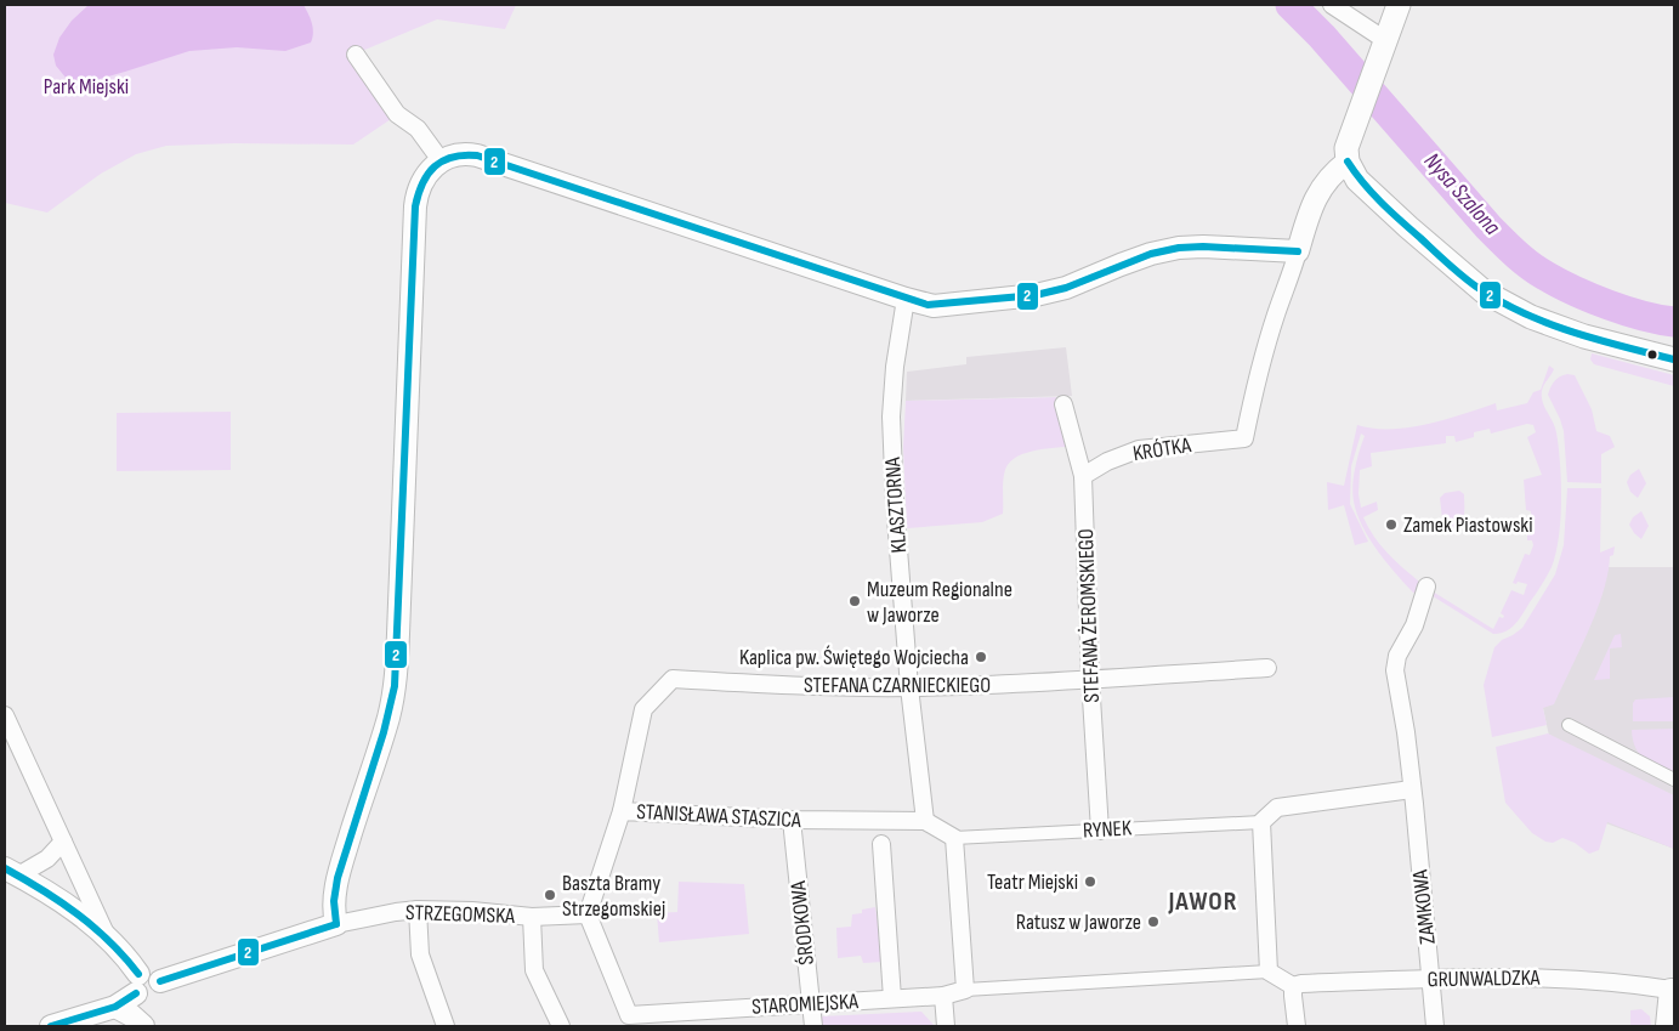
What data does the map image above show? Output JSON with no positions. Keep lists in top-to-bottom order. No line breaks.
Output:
{"streets":{"street":["KRÓTKA","KLASZTORNA","STEFANA ŻEROMSKIEGO","STEFANA CZARNIECKIEGO","STANISŁAWA STASZICA","RYNEK","ZAMKOWA","STRZEGOMSKA","ŚRODKOWA","GRUNWALDZKA","STAROMIEJSKA"]},"crossings":[["KRÓTKA","STEFANA ŻEROMSKIEGO"],["KLASZTORNA","STEFANA CZARNIECKIEGO"],["KLASZTORNA","STANISŁAWA STASZICA"],["STEFANA ŻEROMSKIEGO","STEFANA CZARNIECKIEGO"],["STEFANA ŻEROMSKIEGO","RYNEK"],["STEFANA CZARNIECKIEGO","STANISŁAWA STASZICA"],["STANISŁAWA STASZICA","STRZEGOMSKA"],["STANISŁAWA STASZICA","ŚRODKOWA"],["STANISŁAWA STASZICA","STAROMIEJSKA"],["ZAMKOWA","GRUNWALDZKA"],["STRZEGOMSKA","STAROMIEJSKA"],["ŚRODKOWA","STAROMIEJSKA"]],"districts":["JAWOR"],"water":["Nysa Szalona"],"parks":["Park Miejski"],"places":["Zamek Piastowski","Muzeum Regionalne w Jaworze","Kaplica pw. Świętego Wojciecha","Teatr Miejski","Baszta Bramy Strzegomskiej","Ratusz w Jaworze"],"lines":["transit line 2"]}
